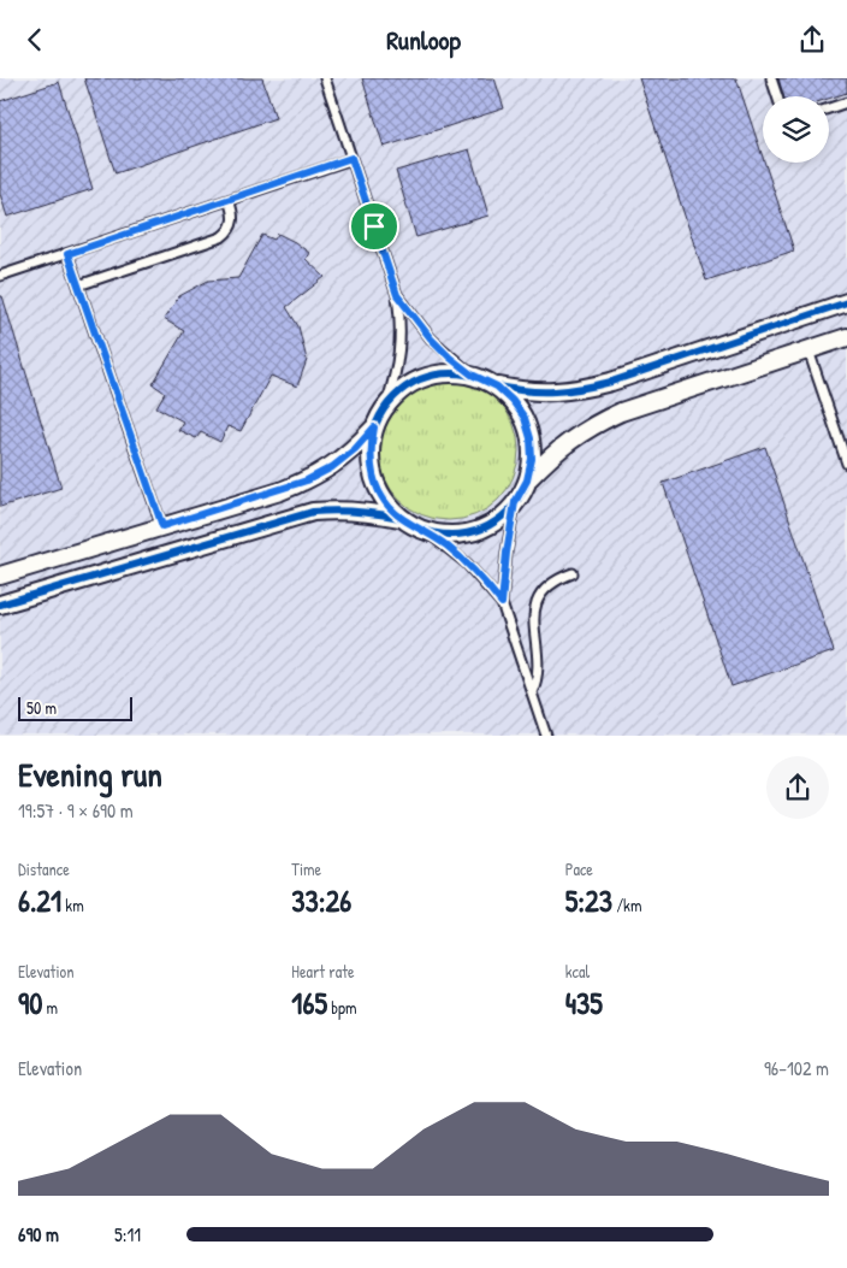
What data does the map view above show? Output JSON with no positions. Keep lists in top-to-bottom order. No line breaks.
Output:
{"scale_bar":"50 m","page":{"header":"Runloop","scale":"50 m","heading":["Evening run","19:57 · 9 × 690 m"],"stats":[["Distance","6.21 km"],["Time","33:26"],["Pace","5:23 /km"],["Elevation","90 m"],["Heart rate","165 bpm"],["kcal","435"]],"chart":["Elevation","96–102 m"],"list":[{"name":"690 m","note":"5:11"}]}}
